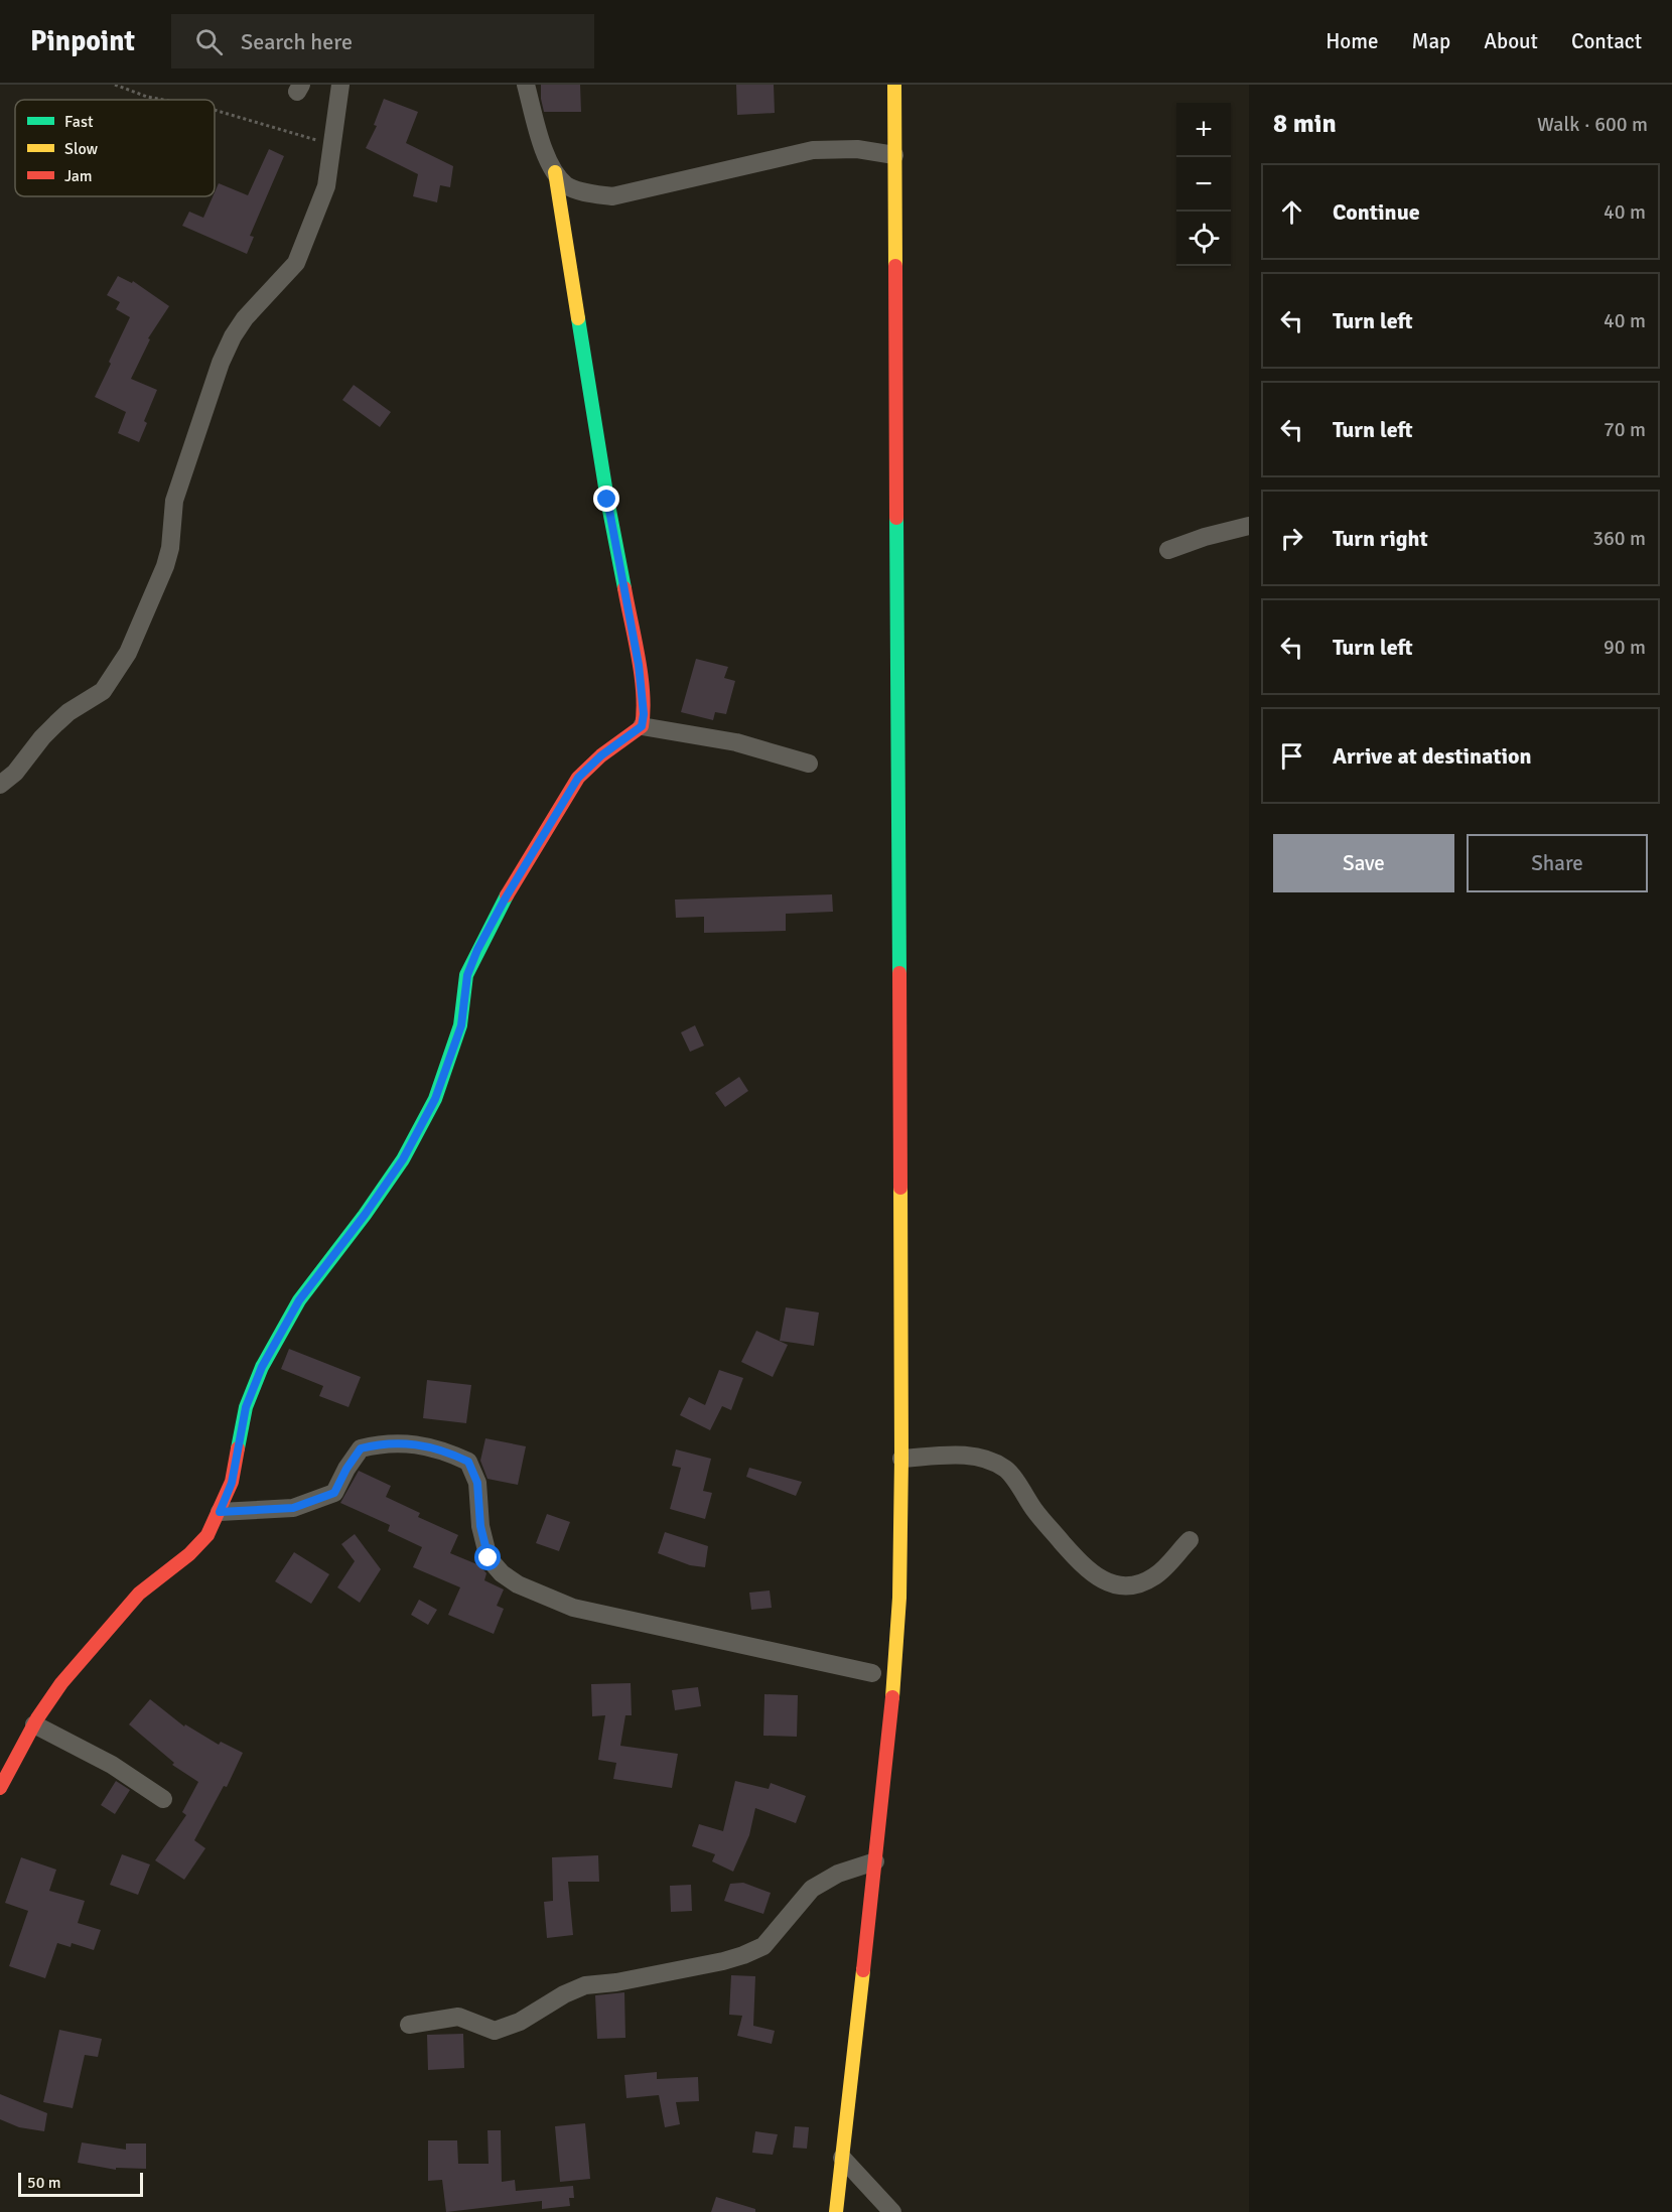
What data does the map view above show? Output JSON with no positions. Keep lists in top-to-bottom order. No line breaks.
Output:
{"legend":["Fast","Slow","Jam"],"scale_bar":"50 m","page":{"header":"Pinpoint","search":"Search here","nav":["Home","Map","About","Contact"],"heading":["8 min","Walk · 600 m"],"map_buttons":["+","−"],"list":[["Continue","40 m"],["Turn left","40 m"],["Turn left","70 m"],["Turn right","360 m"],["Turn left","90 m"],"Arrive at destination"],"buttons":["Save","Share"],"scale":"50 m"}}
